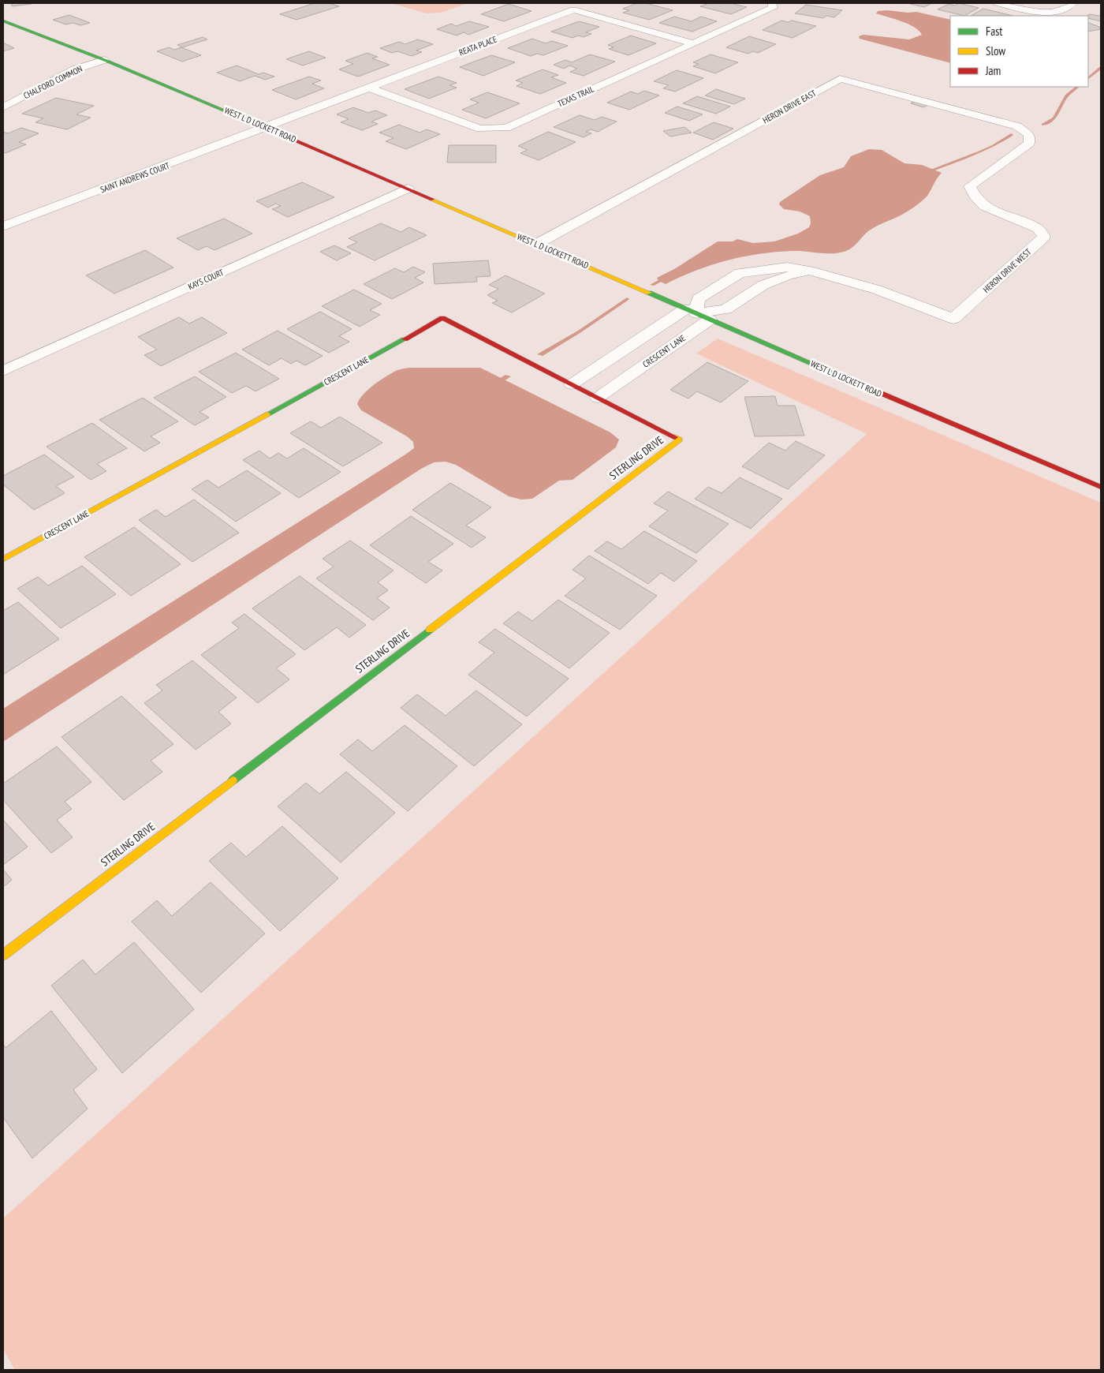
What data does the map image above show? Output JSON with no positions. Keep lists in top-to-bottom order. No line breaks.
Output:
{"streets":{"main road":["WEST L D LOCKETT ROAD","CRESCENT LANE","STERLING DRIVE"],"street":["REATA PLACE","CHALFORD COMMON","TEXAS TRAIL","HERON DRIVE EAST","SAINT ANDREWS COURT","HERON DRIVE WEST","KAYS COURT"]},"crossings":[["REATA PLACE","TEXAS TRAIL"],["REATA PLACE","WEST L D LOCKETT ROAD"],["REATA PLACE","SAINT ANDREWS COURT"],["CHALFORD COMMON","WEST L D LOCKETT ROAD"],["HERON DRIVE EAST","WEST L D LOCKETT ROAD"],["HERON DRIVE EAST","HERON DRIVE WEST"],["WEST L D LOCKETT ROAD","SAINT ANDREWS COURT"],["WEST L D LOCKETT ROAD","HERON DRIVE WEST"],["WEST L D LOCKETT ROAD","KAYS COURT"],["WEST L D LOCKETT ROAD","CRESCENT LANE"],["HERON DRIVE WEST","CRESCENT LANE"],["CRESCENT LANE","STERLING DRIVE"]],"legend":["Fast","Slow","Jam"]}
